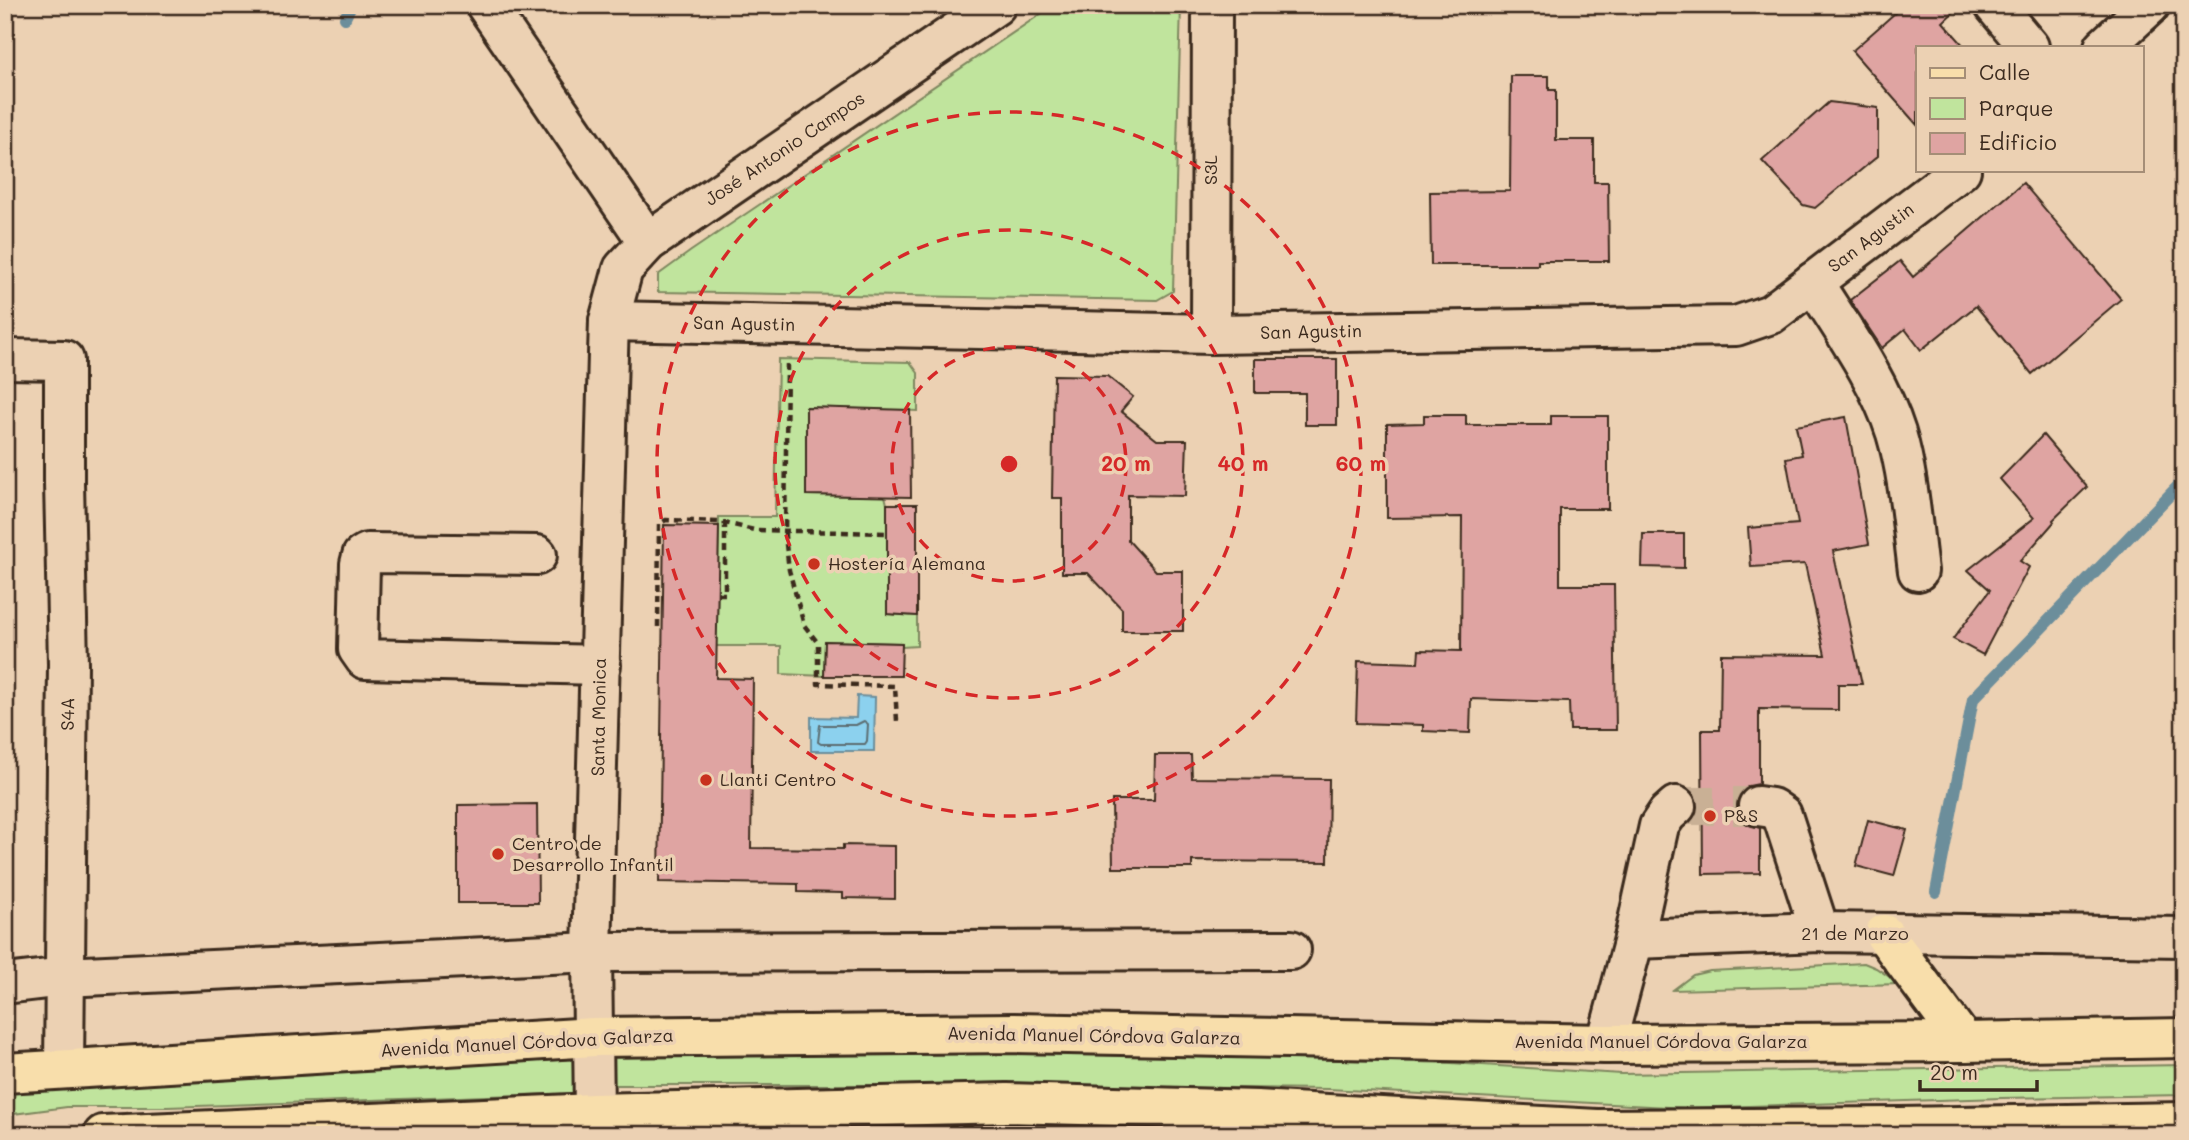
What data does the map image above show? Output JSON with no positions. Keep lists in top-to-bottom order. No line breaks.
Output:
{"streets":{"main road":["Avenida Manuel Córdova Galarza"],"street":["José Antonio Campos","S3L","San Agustin","S4A","Santa Monica","21 de Marzo"]},"crossings":[["José Antonio Campos","San Agustin"],["José Antonio Campos","Santa Monica"],["S3L","San Agustin"],["San Agustin","Santa Monica"],["S4A","Avenida Manuel Córdova Galarza"],["Santa Monica","Avenida Manuel Córdova Galarza"]],"places":["Hostería Alemana","Llanti Centro","P&S","Centro de Desarrollo Infantil"],"legend":["Calle","Parque","Edificio"],"scale_bar":"20 m","rings":["20 m","40 m","60 m"]}
